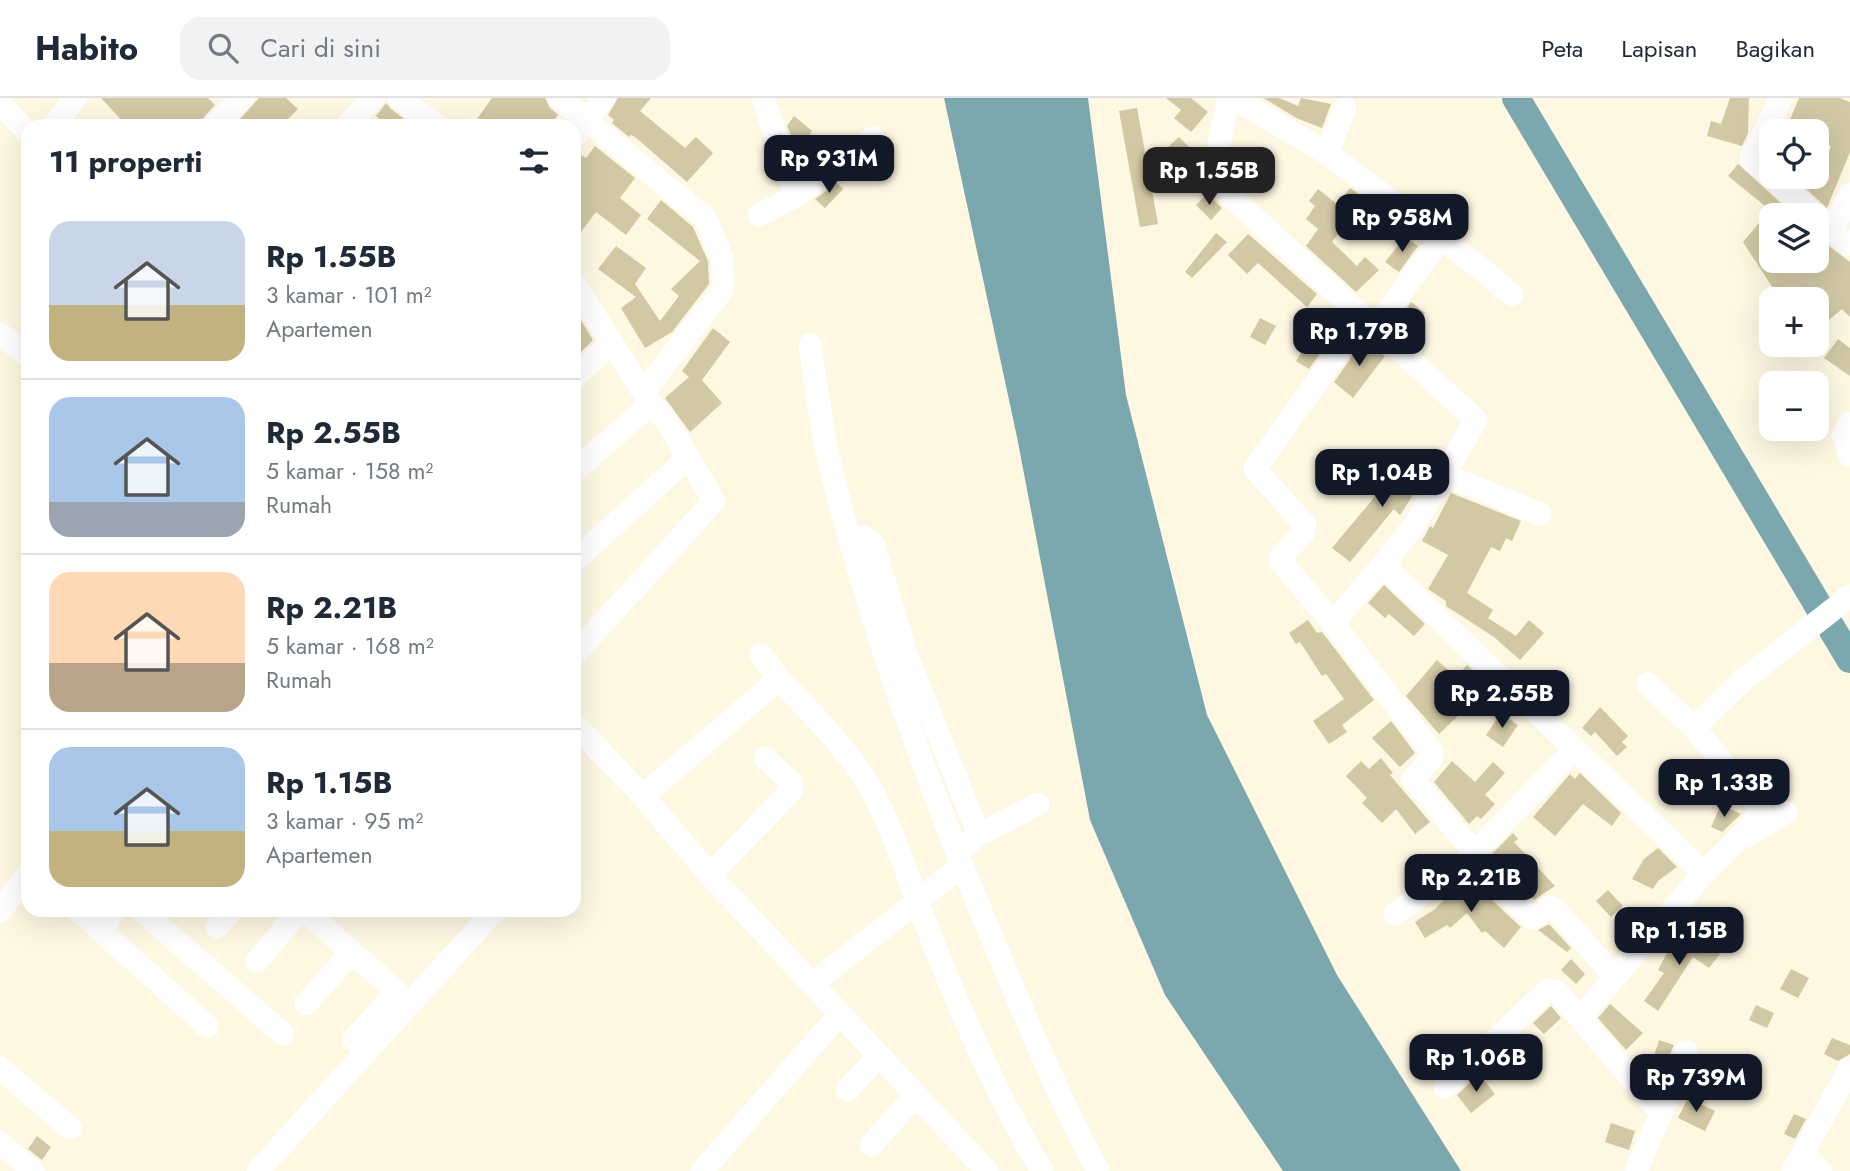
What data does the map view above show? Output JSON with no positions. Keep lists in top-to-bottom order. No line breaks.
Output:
{"page":{"header":"Habito","search":"Cari di sini","nav":["Peta","Lapisan","Bagikan"],"map_buttons":["+","−"],"heading":"11 properti","price":["Rp 931M","Rp 1.55B","Rp 958M","Rp 1.79B","Rp 1.04B","Rp 2.55B","Rp 1.33B","Rp 2.21B","Rp 1.15B","Rp 1.06B","Rp 739M"],"list":[{"name":"Rp 1.55B","note":"3 kamar · 101 m² · Apartemen"},{"name":"Rp 2.55B","note":"5 kamar · 158 m² · Rumah"},{"name":"Rp 2.21B","note":"5 kamar · 168 m² · Rumah"},{"name":"Rp 1.15B","note":"3 kamar · 95 m² · Apartemen"}]}}
